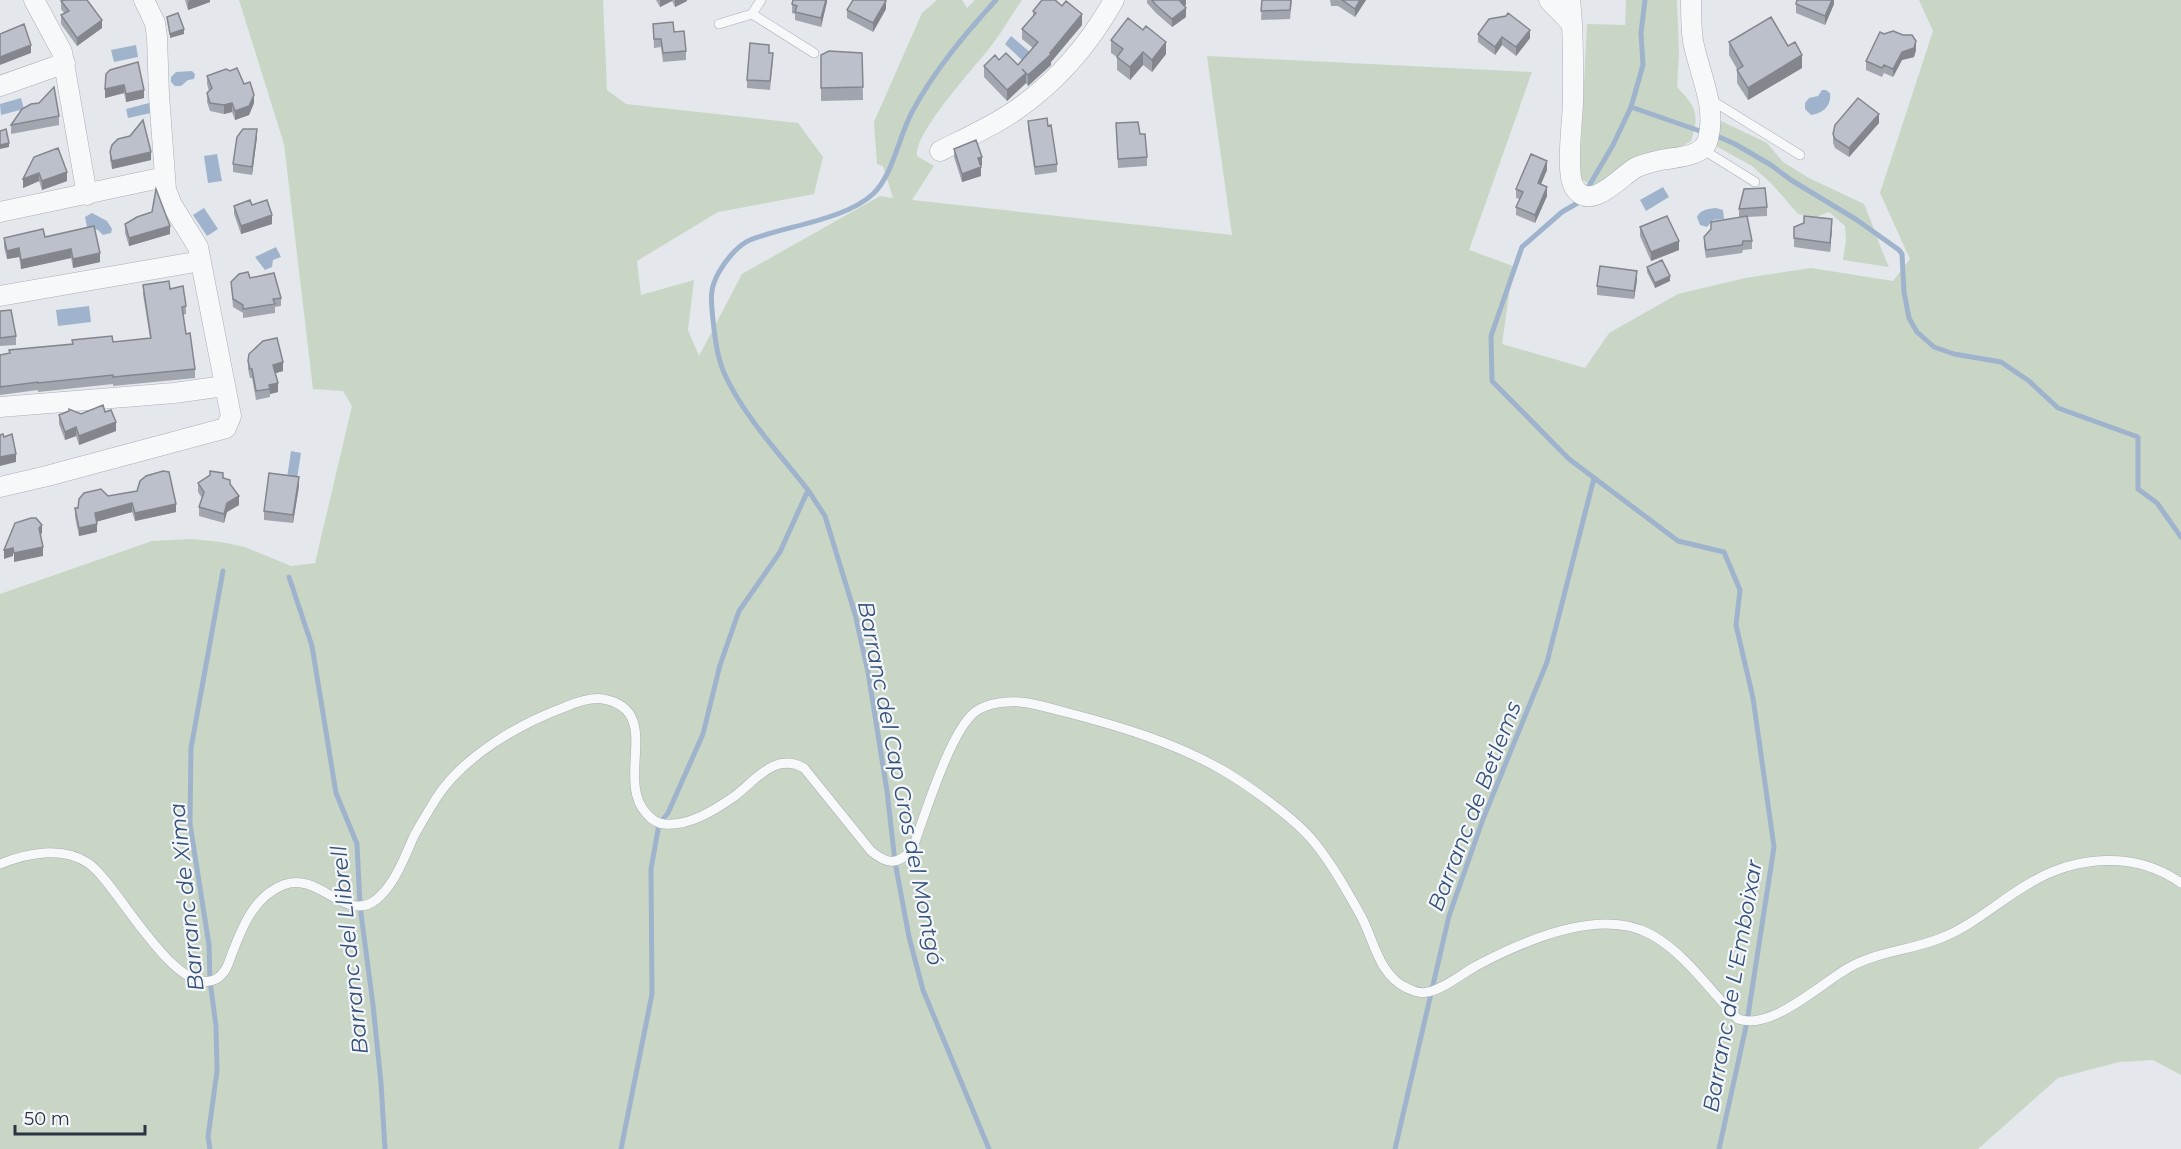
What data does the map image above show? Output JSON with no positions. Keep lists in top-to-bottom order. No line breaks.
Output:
{"water":["Barranc del Cap Gros del Montgó","Barranc de Betlems","Barranc de Xima","Barranc del Llibrell","Barranc de L'Emboixar"],"scale_bar":"50 m"}
